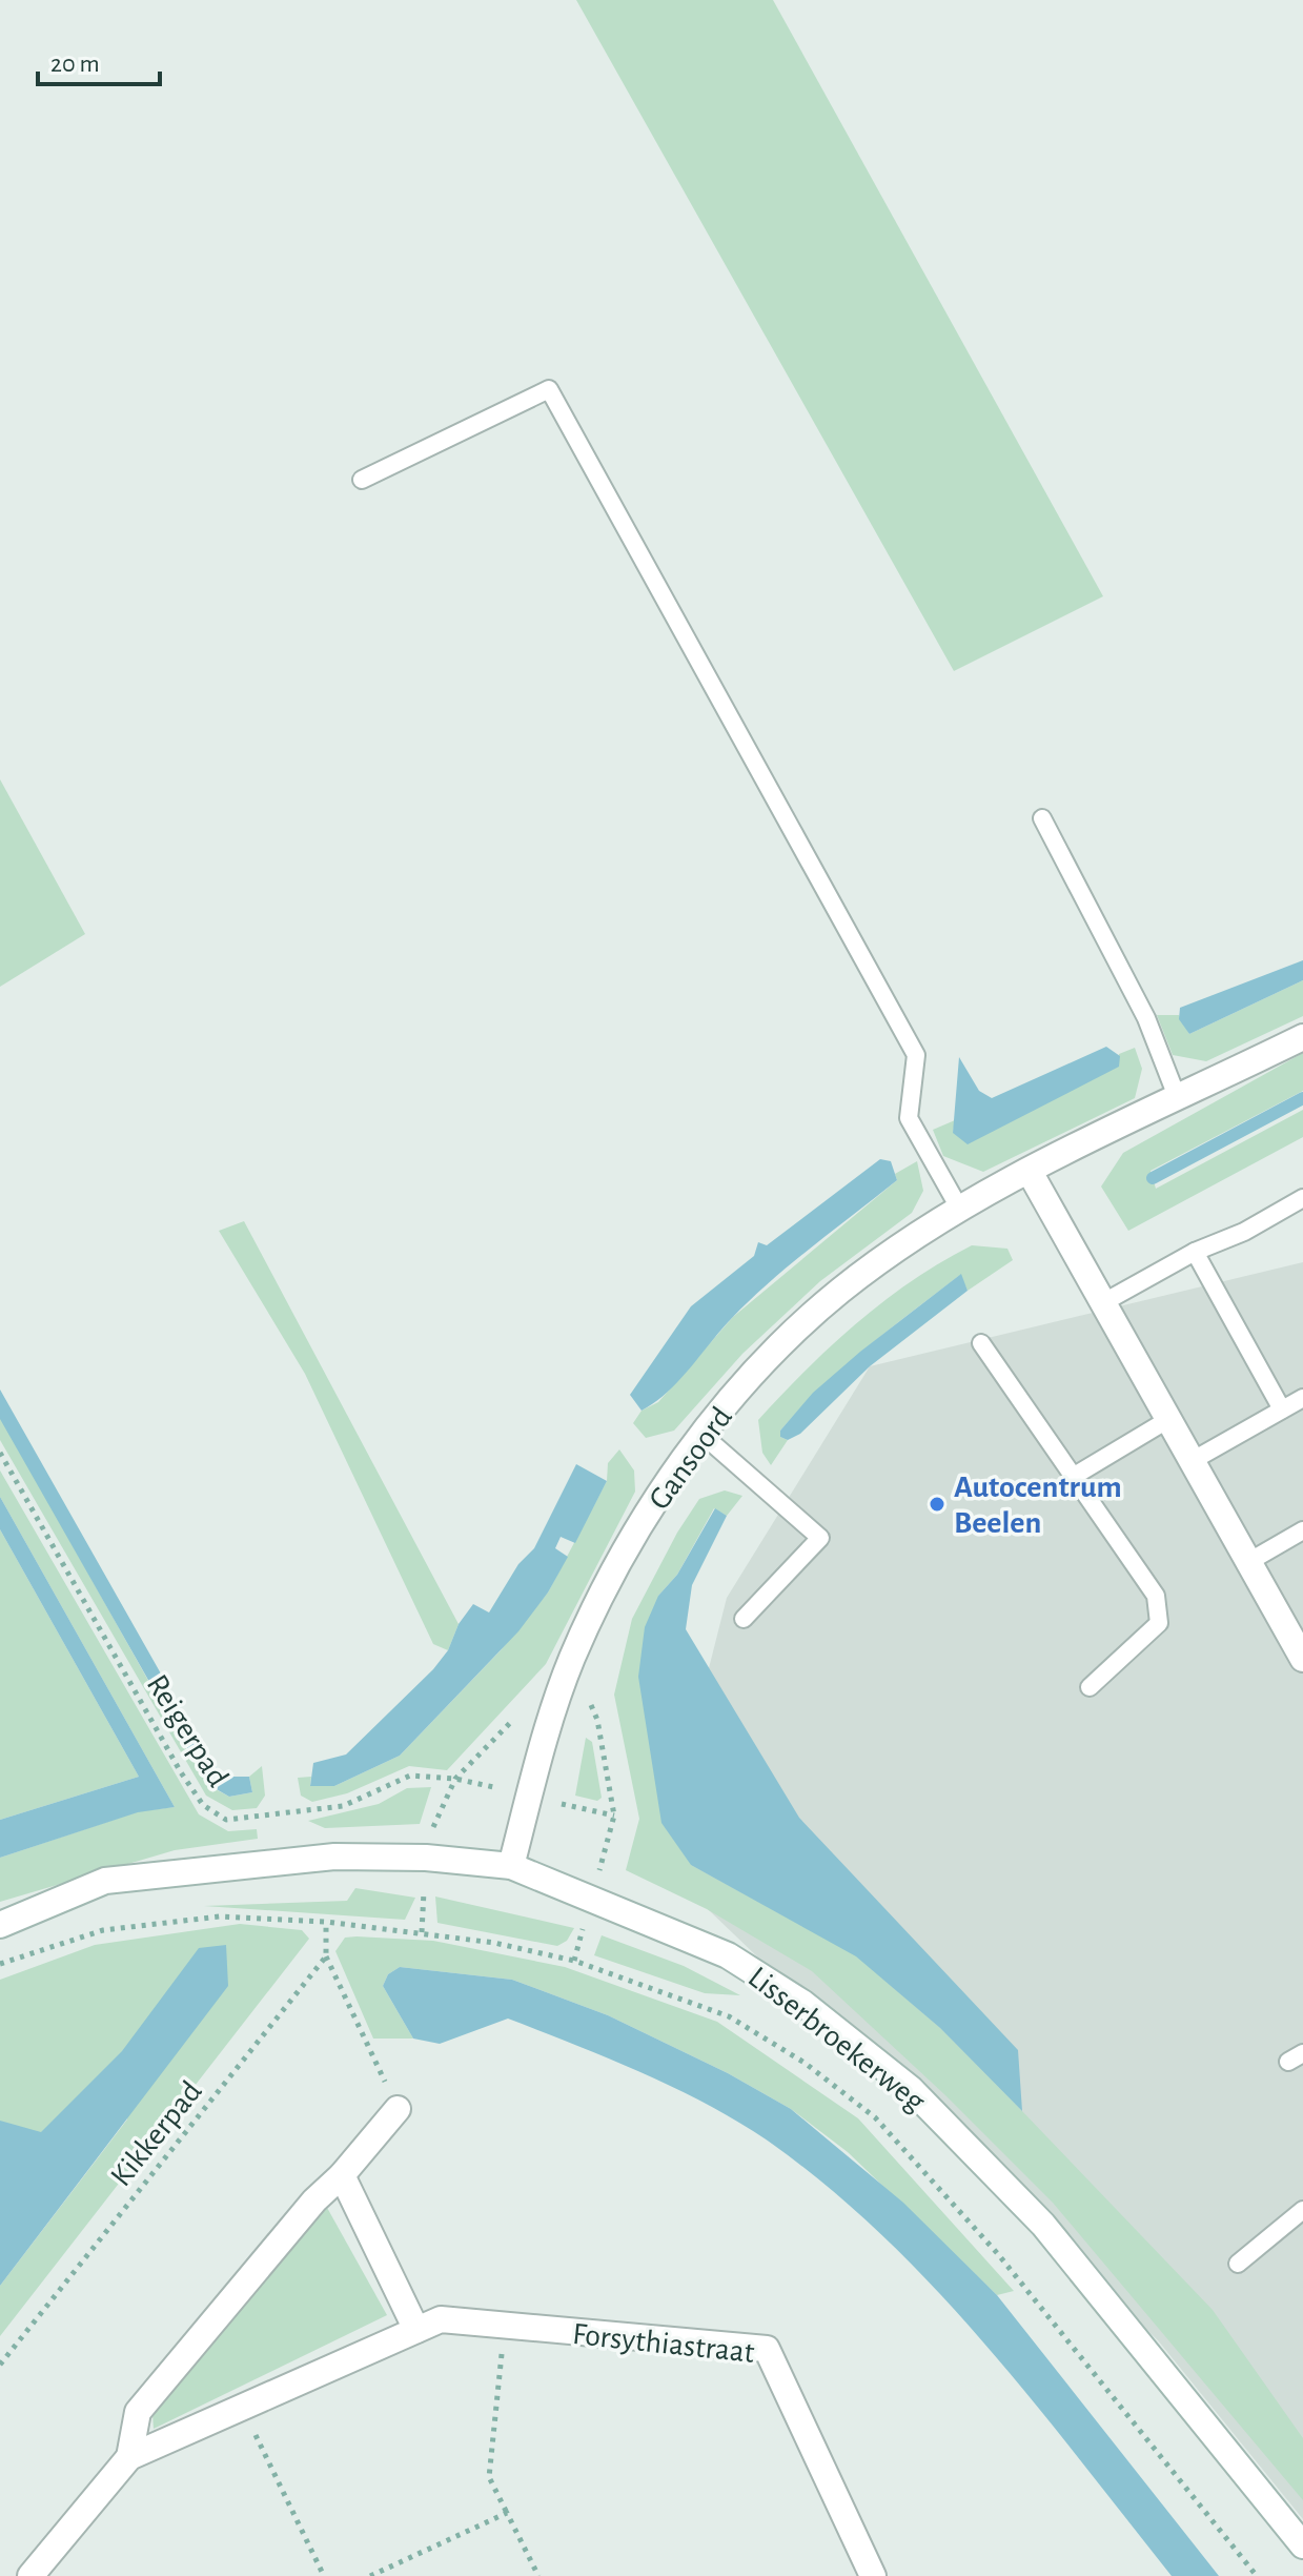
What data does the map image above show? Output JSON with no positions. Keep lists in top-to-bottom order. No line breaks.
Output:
{"streets":{"street":["Gansoord","Lisserbroekerweg","Forsythiastraat"],"path":["Reigerpad","Kikkerpad"]},"crossings":[["Gansoord","Lisserbroekerweg"]],"places":["Autocentrum Beelen"],"scale_bar":"20 m"}
